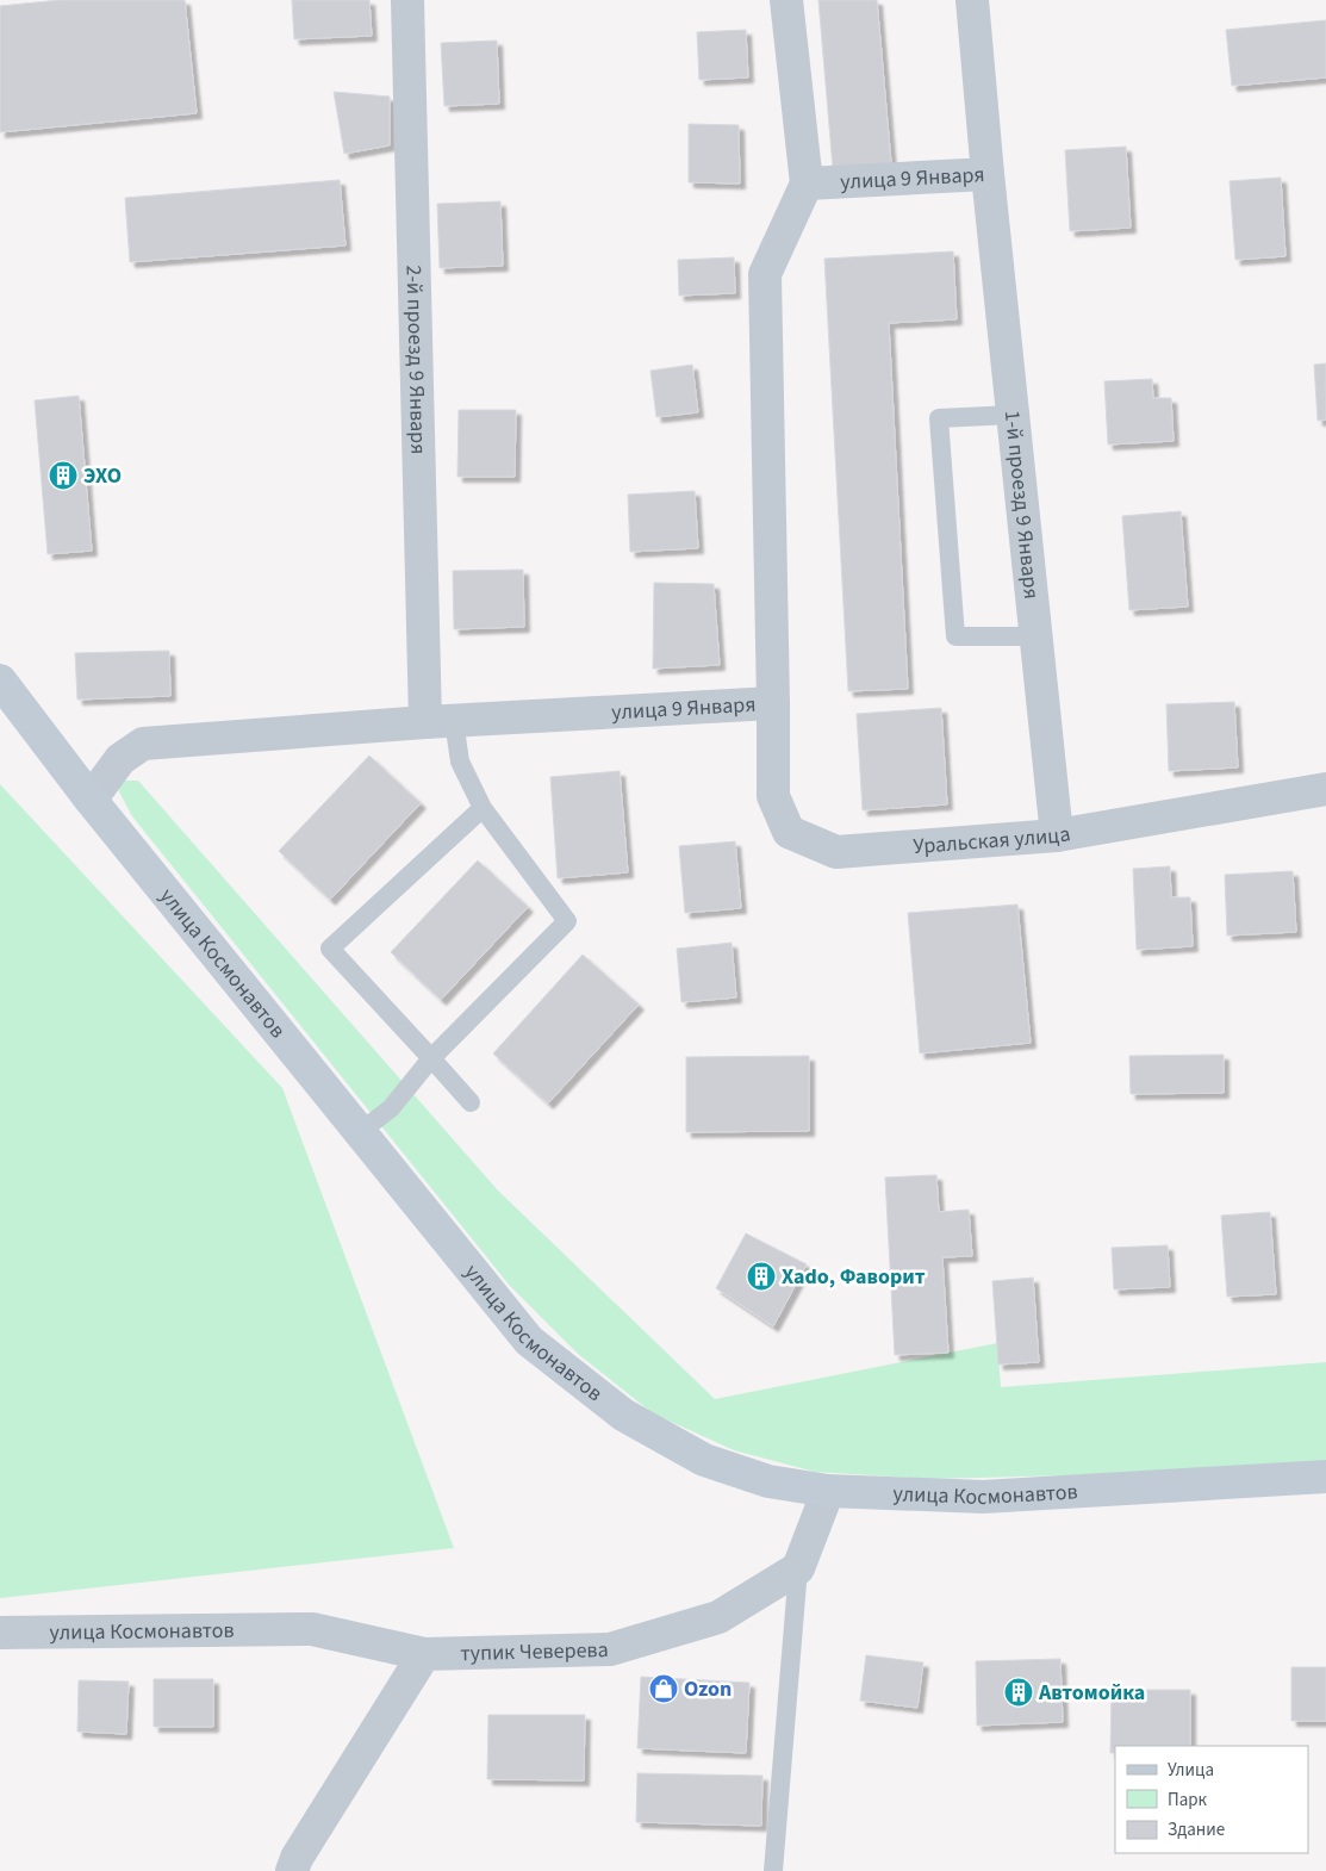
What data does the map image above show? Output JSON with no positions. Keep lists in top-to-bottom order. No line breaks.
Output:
{"streets":{"main road":["улица Космонавтов"],"street":["улица 9 Января","2-й проезд 9 Января","1-й проезд 9 Января","Уральская улица","тупик Чеверева"]},"crossings":[["улица 9 Января","2-й проезд 9 Января"],["улица 9 Января","1-й проезд 9 Января"],["улица 9 Января","Уральская улица"],["улица 9 Января","улица Космонавтов"],["1-й проезд 9 Января","Уральская улица"],["улица Космонавтов","тупик Чеверева"]],"places":{"building":["ЭХО","Xado, Фаворит","Автомойка"],"shop":["Ozon"]},"legend":["Улица","Парк","Здание"]}
